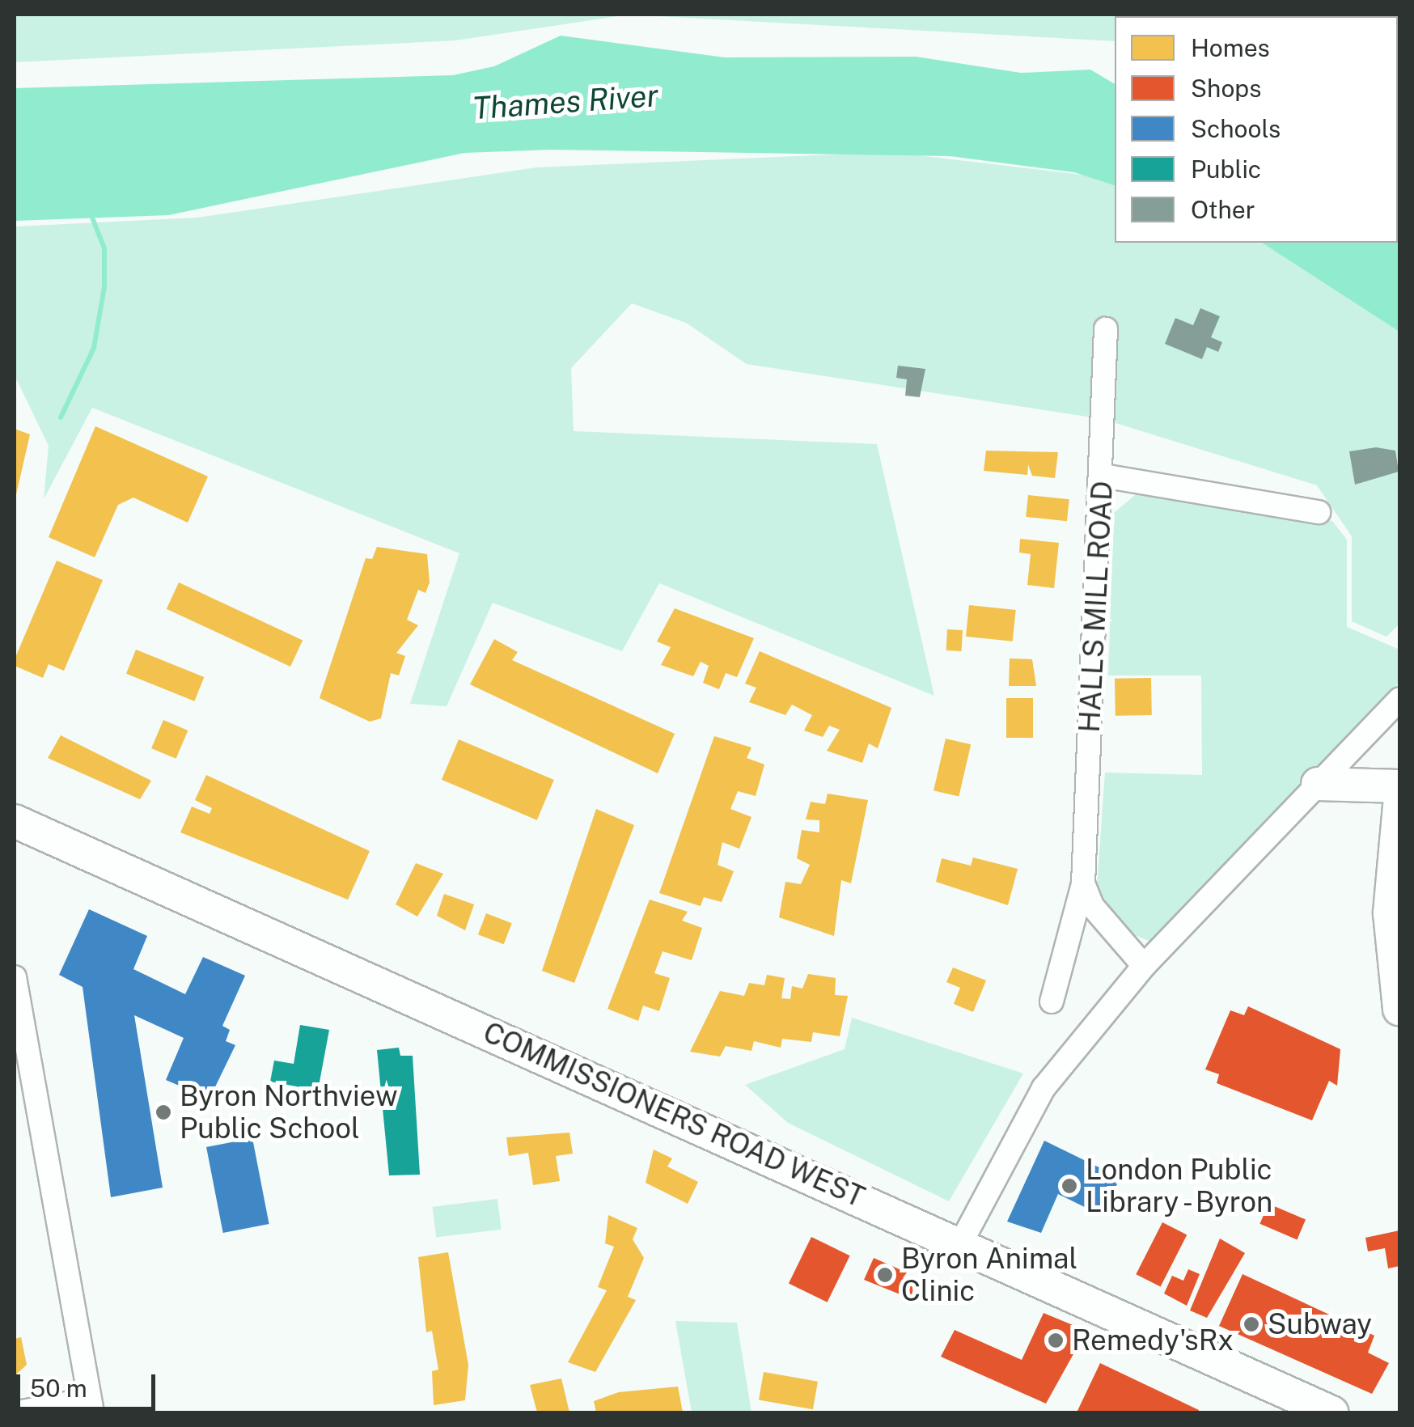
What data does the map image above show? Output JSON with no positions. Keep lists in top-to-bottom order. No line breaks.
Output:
{"streets":{"main road":["COMMISSIONERS ROAD WEST"],"street":["HALLS MILL ROAD"]},"water":["Thames River"],"places":["Byron Northview Public School","London Public Library - Byron","Byron Animal Clinic","Subway","Remedy'sRx"],"legend":["Homes","Shops","Schools","Public","Other"],"scale_bar":"50 m"}
